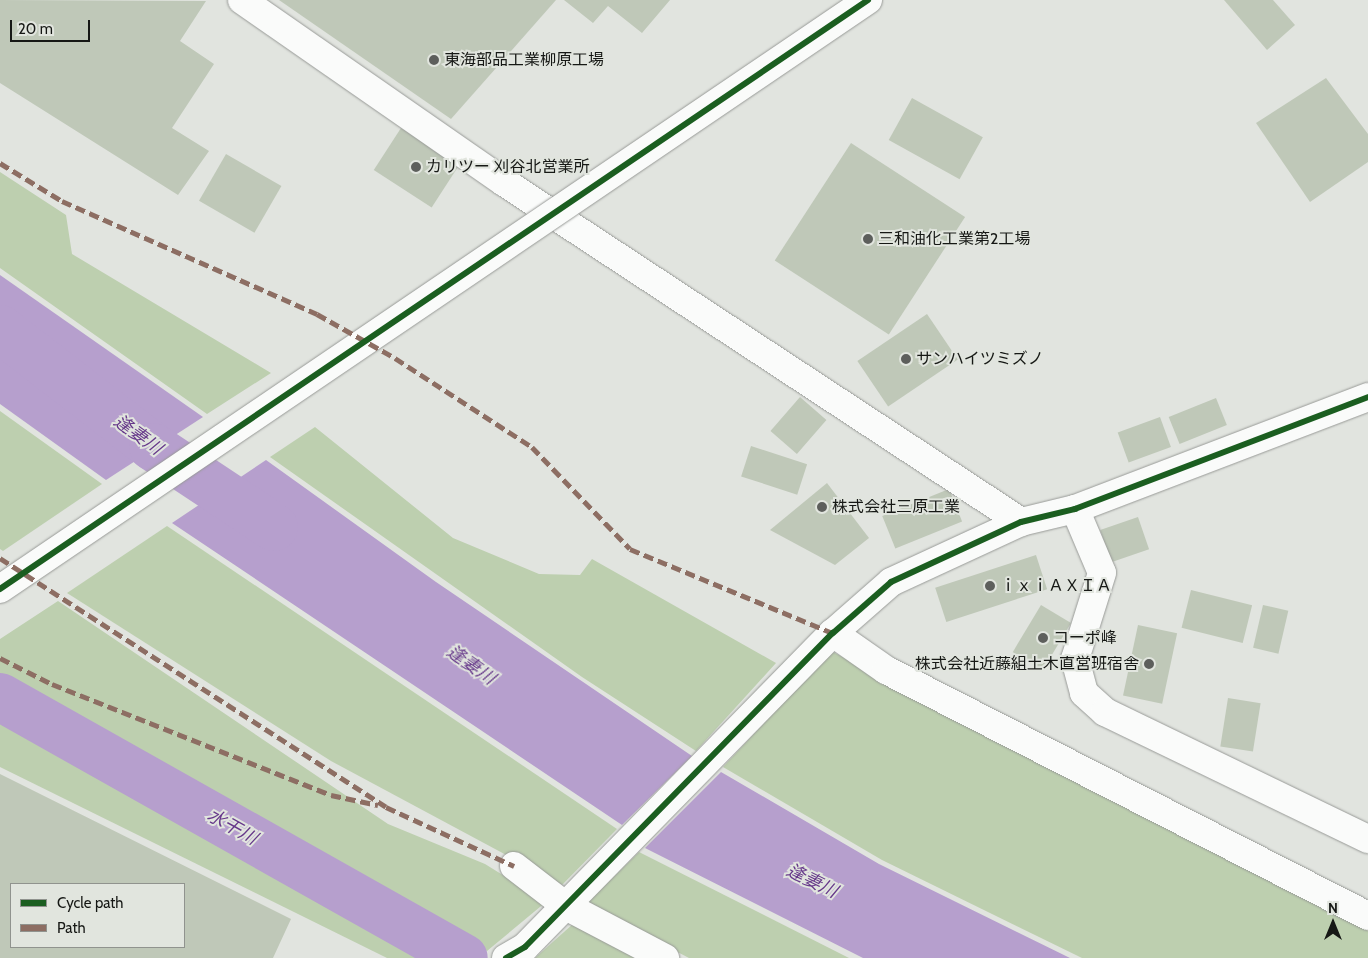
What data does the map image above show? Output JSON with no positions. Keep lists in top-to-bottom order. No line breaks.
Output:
{"water":["逢妻川","水干川"],"places":["東海部品工業柳原工場","カリツー 刈谷北営業所","三和油化工業第2工場","サンハイツミズノ","株式会社三原工業","ｉｘｉＡＸＩＡ","コーポ峰","株式会社近藤組土木直営班宿舎"],"legend":["Cycle path","Path"],"scale_bar":"20 m","north":"top"}
